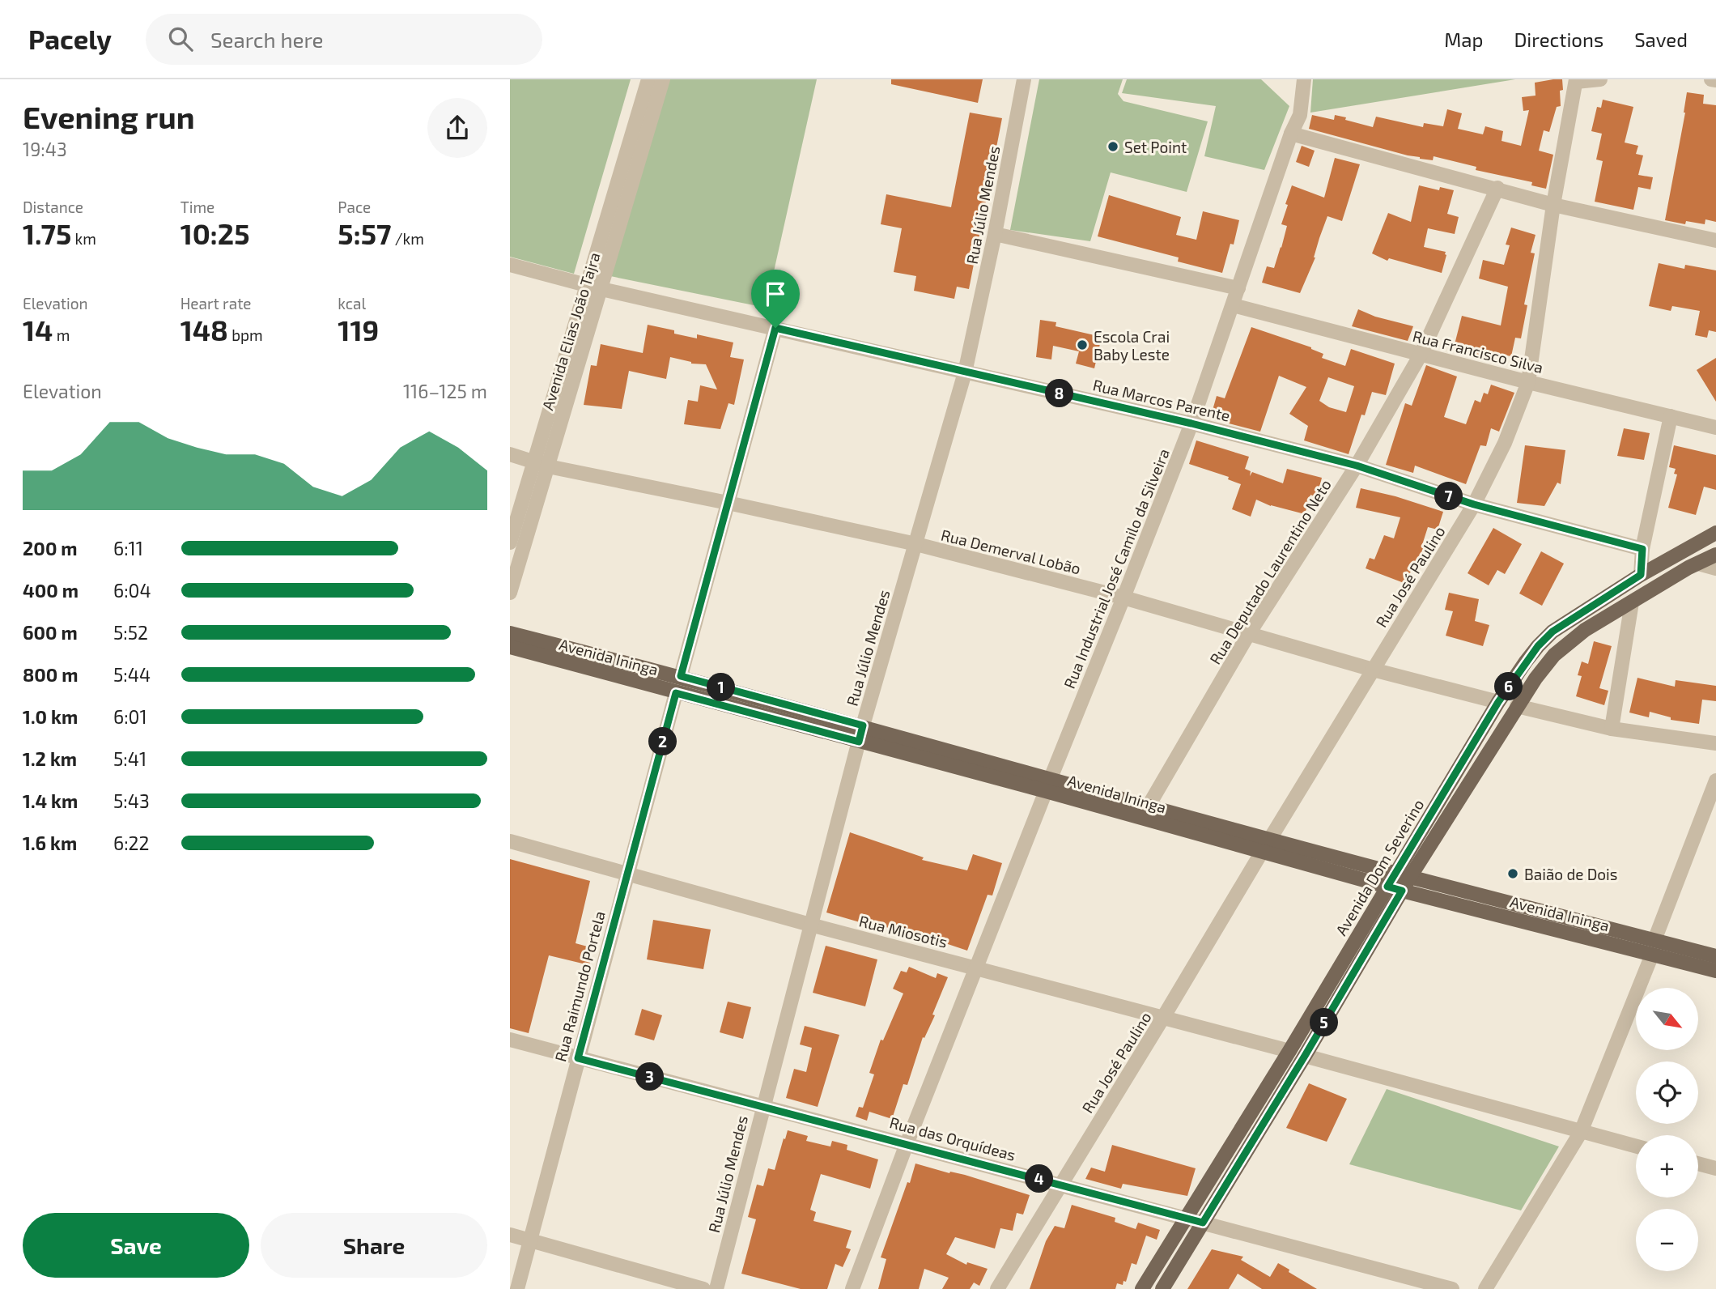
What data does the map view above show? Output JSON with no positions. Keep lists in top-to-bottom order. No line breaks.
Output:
{"streets":{"main road":["Avenida Ininga","Avenida Dom Severino"],"street":["Rua Júlio Mendes","Avenida Elias João Tajra","Rua Francisco Silva","Rua Marcos Parente","Rua Demerval Lobão","Rua Industrial José Camilo da Silveira","Rua Deputado Laurentino Neto","Rua José Paulino","Rua Miosotis","Rua Raimundo Portela","Rua das Orquídeas"]},"crossings":[["Rua Júlio Mendes","Rua Marcos Parente"],["Rua Júlio Mendes","Rua Demerval Lobão"],["Rua Júlio Mendes","Avenida Ininga"],["Rua Júlio Mendes","Rua Miosotis"],["Rua Júlio Mendes","Rua das Orquídeas"],["Avenida Elias João Tajra","Rua Marcos Parente"],["Avenida Elias João Tajra","Rua Demerval Lobão"],["Rua Francisco Silva","Rua Industrial José Camilo da Silveira"],["Rua Francisco Silva","Rua Deputado Laurentino Neto"],["Rua Francisco Silva","Rua José Paulino"],["Rua Marcos Parente","Rua Industrial José Camilo da Silveira"],["Rua Marcos Parente","Rua Deputado Laurentino Neto"],["Rua Marcos Parente","Rua José Paulino"],["Rua Demerval Lobão","Rua Industrial José Camilo da Silveira"],["Rua Demerval Lobão","Rua Deputado Laurentino Neto"],["Rua Demerval Lobão","Rua José Paulino"],["Rua Demerval Lobão","Avenida Dom Severino"],["Rua Industrial José Camilo da Silveira","Avenida Ininga"],["Rua Industrial José Camilo da Silveira","Rua Miosotis"],["Rua Industrial José Camilo da Silveira","Rua das Orquídeas"],["Rua Deputado Laurentino Neto","Avenida Ininga"],["Rua José Paulino","Avenida Ininga"],["Rua José Paulino","Rua Miosotis"],["Rua José Paulino","Rua das Orquídeas"],["Avenida Ininga","Avenida Dom Severino"],["Avenida Ininga","Rua Raimundo Portela"],["Avenida Dom Severino","Rua Miosotis"],["Avenida Dom Severino","Rua das Orquídeas"],["Rua Miosotis","Rua Raimundo Portela"],["Rua Raimundo Portela","Rua das Orquídeas"]],"places":["Set Point","Escola Crai Baby Leste","Baião de Dois"],"north":"bottom right","page":{"header":"Pacely","search":"Search here","nav":["Map","Directions","Saved"],"heading":["Evening run","19:43"],"stats":[["Distance","1.75 km"],["Time","10:25"],["Pace","5:57 /km"],["Elevation","14 m"],["Heart rate","148 bpm"],["kcal","119"]],"chart":["Elevation","116–125 m"],"pins":["8","7","6","1","2","5","3","4"],"list":[{"name":"200 m","note":"6:11"},{"name":"400 m","note":"6:04"},{"name":"600 m","note":"5:52"},{"name":"800 m","note":"5:44"},{"name":"1.0 km","note":"6:01"},{"name":"1.2 km","note":"5:41"},{"name":"1.4 km","note":"5:43"},{"name":"1.6 km","note":"6:22"}],"map_buttons":["+","−"],"buttons":["Save","Share"]}}
